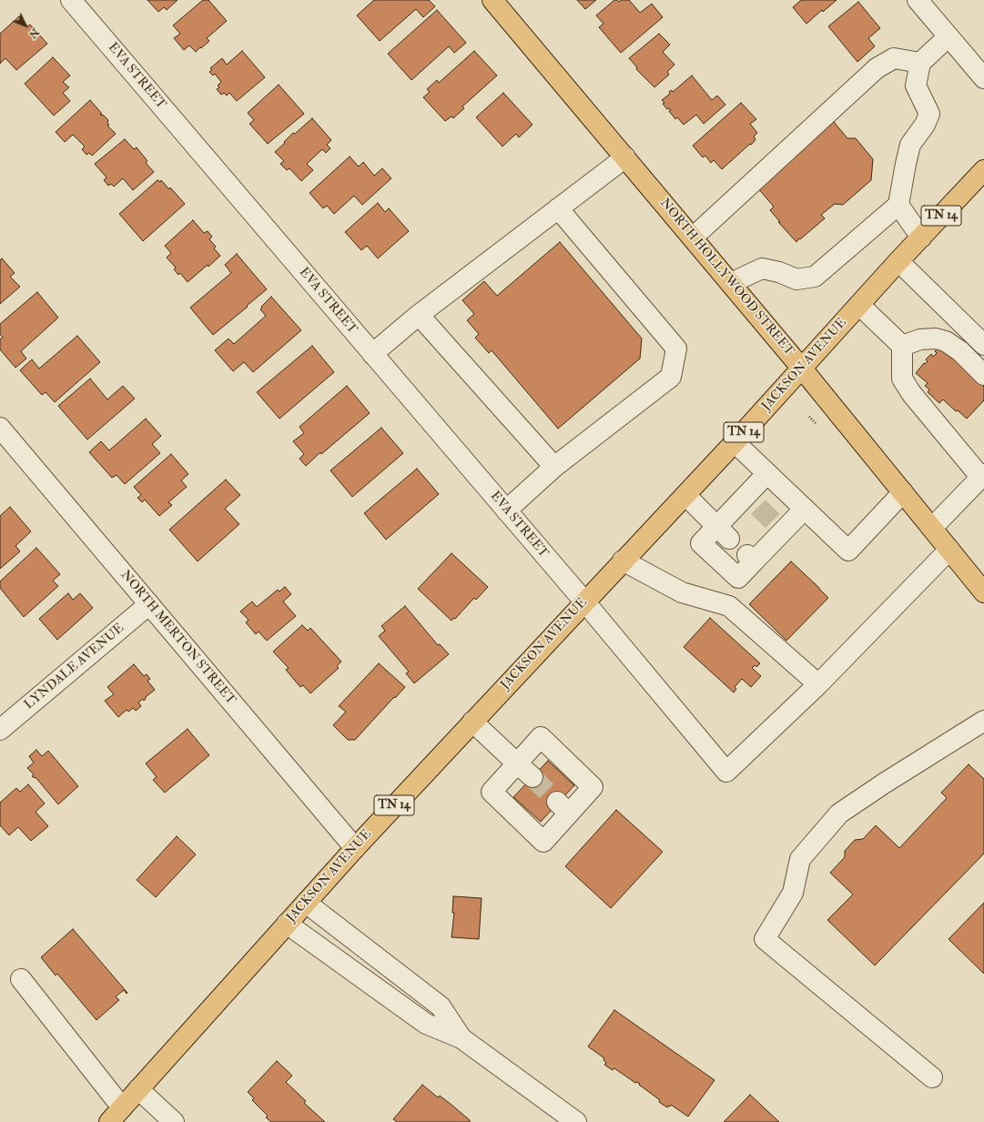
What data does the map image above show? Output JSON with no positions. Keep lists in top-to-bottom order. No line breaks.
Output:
{"streets":{"main road":["TN 14","NORTH HOLLYWOOD STREET","JACKSON AVENUE"],"street":["EVA STREET","NORTH MERTON STREET","LYNDALE AVENUE"]},"crossings":[["EVA STREET","JACKSON AVENUE"],["NORTH HOLLYWOOD STREET","JACKSON AVENUE"],["JACKSON AVENUE","NORTH MERTON STREET"],["NORTH MERTON STREET","LYNDALE AVENUE"]],"north":"bottom right"}
